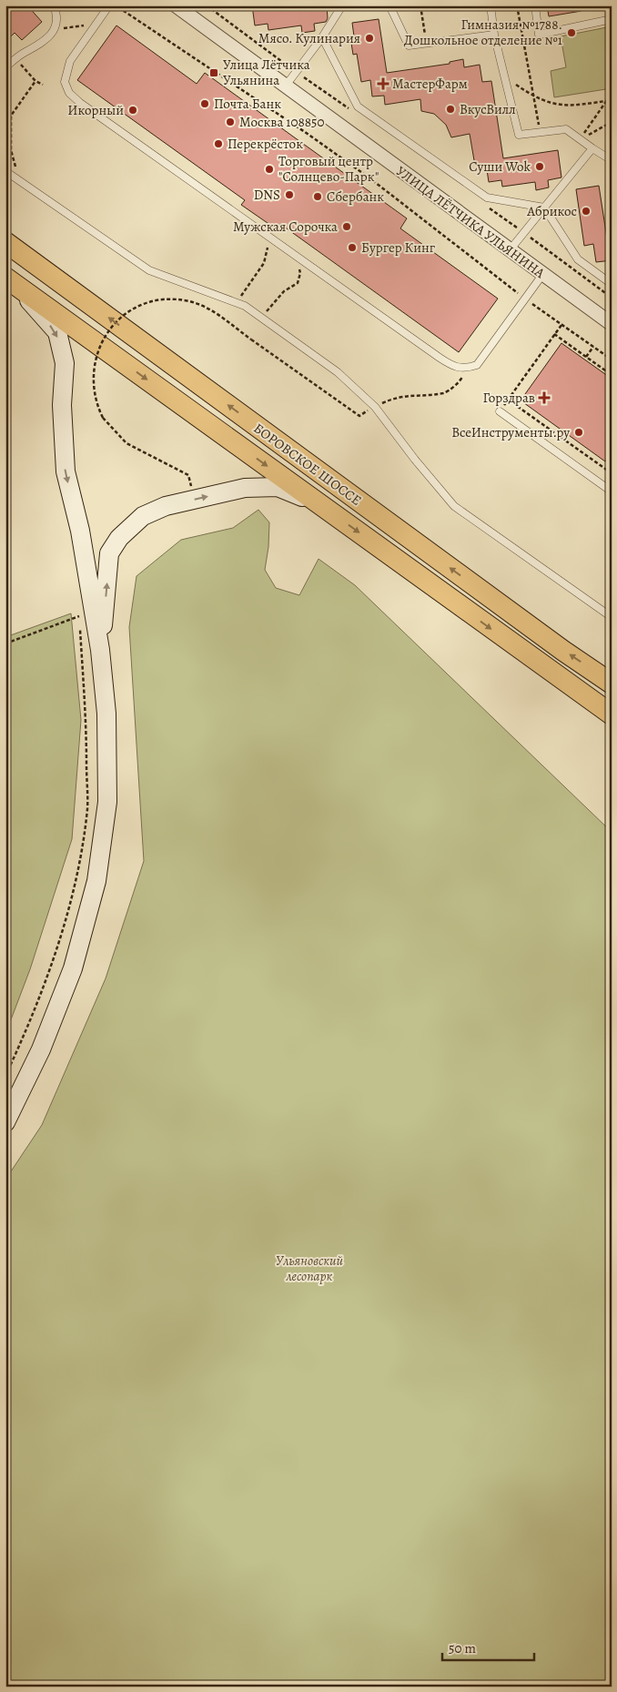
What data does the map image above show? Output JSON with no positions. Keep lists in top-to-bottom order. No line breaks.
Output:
{"streets":{"main road":["БОРОВСКОЕ ШОССЕ"],"street":["УЛИЦА ЛЁТЧИКА УЛЬЯНИНА"]},"parks":["Ульяновский лесопарк"],"places":{"other":["Гимназия №1788. Дошкольное отделение №1","Мясо. Кулинария","Почта Банк","ВкусВилл","Икорный","Москва 108850","Перекрёсток","Суши Wok","Торговый центр \"Солнцево-Парк\"","DNS","Сбербанк","Абрикос","Мужская Сорочка","Бургер Кинг","ВсеИнструменты.ру"],"transit":["Улица Лётчика Ульянина"],"health":["МастерФарм","Горздрав"]},"scale_bar":"50 m"}
